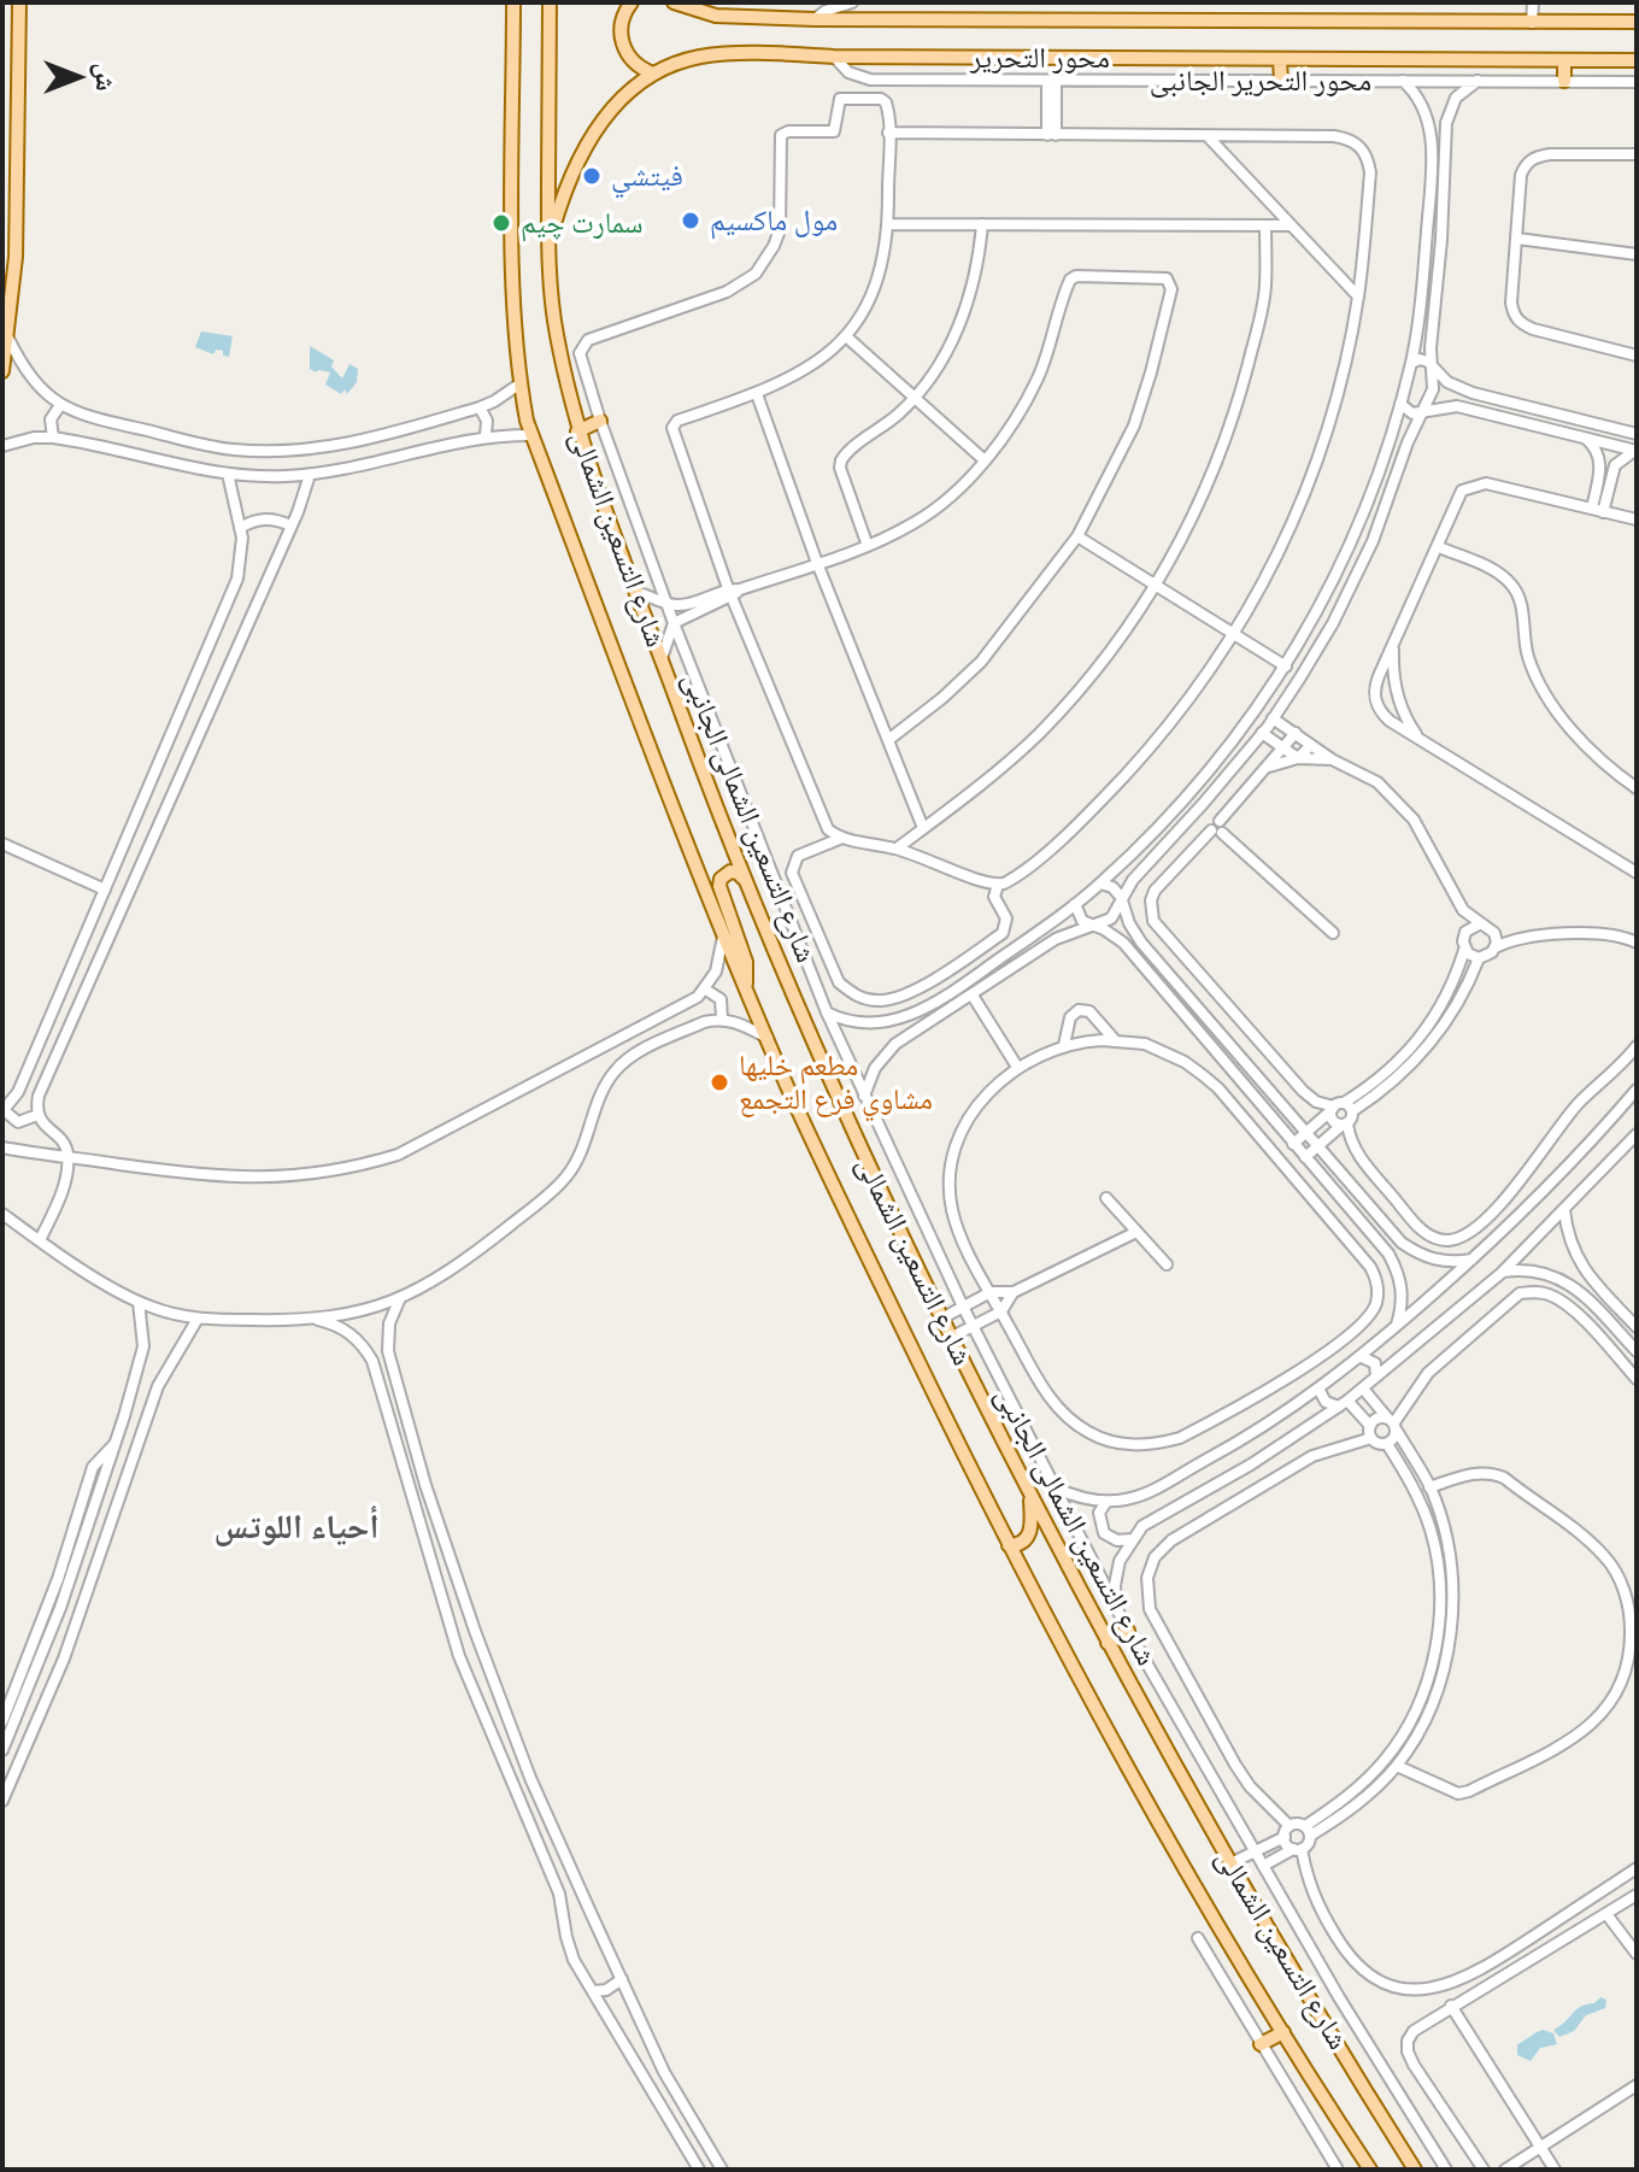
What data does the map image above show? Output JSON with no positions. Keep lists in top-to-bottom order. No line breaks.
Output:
{"streets":{"main road":["محور التحرير","شارع التسعين الشمالى"],"street":["محور التحرير الجانبى","شارع التسعين الشمالى الجانبى"]},"crossings":[["محور التحرير","محور التحرير الجانبى"],["محور التحرير","شارع التسعين الشمالى"]],"districts":["أحياء اللوتس"],"places":["فيتشي","مول ماكسيم","سمارت چيم","مطعم خليها مشاوي فرع التجمع"],"north":"right"}
